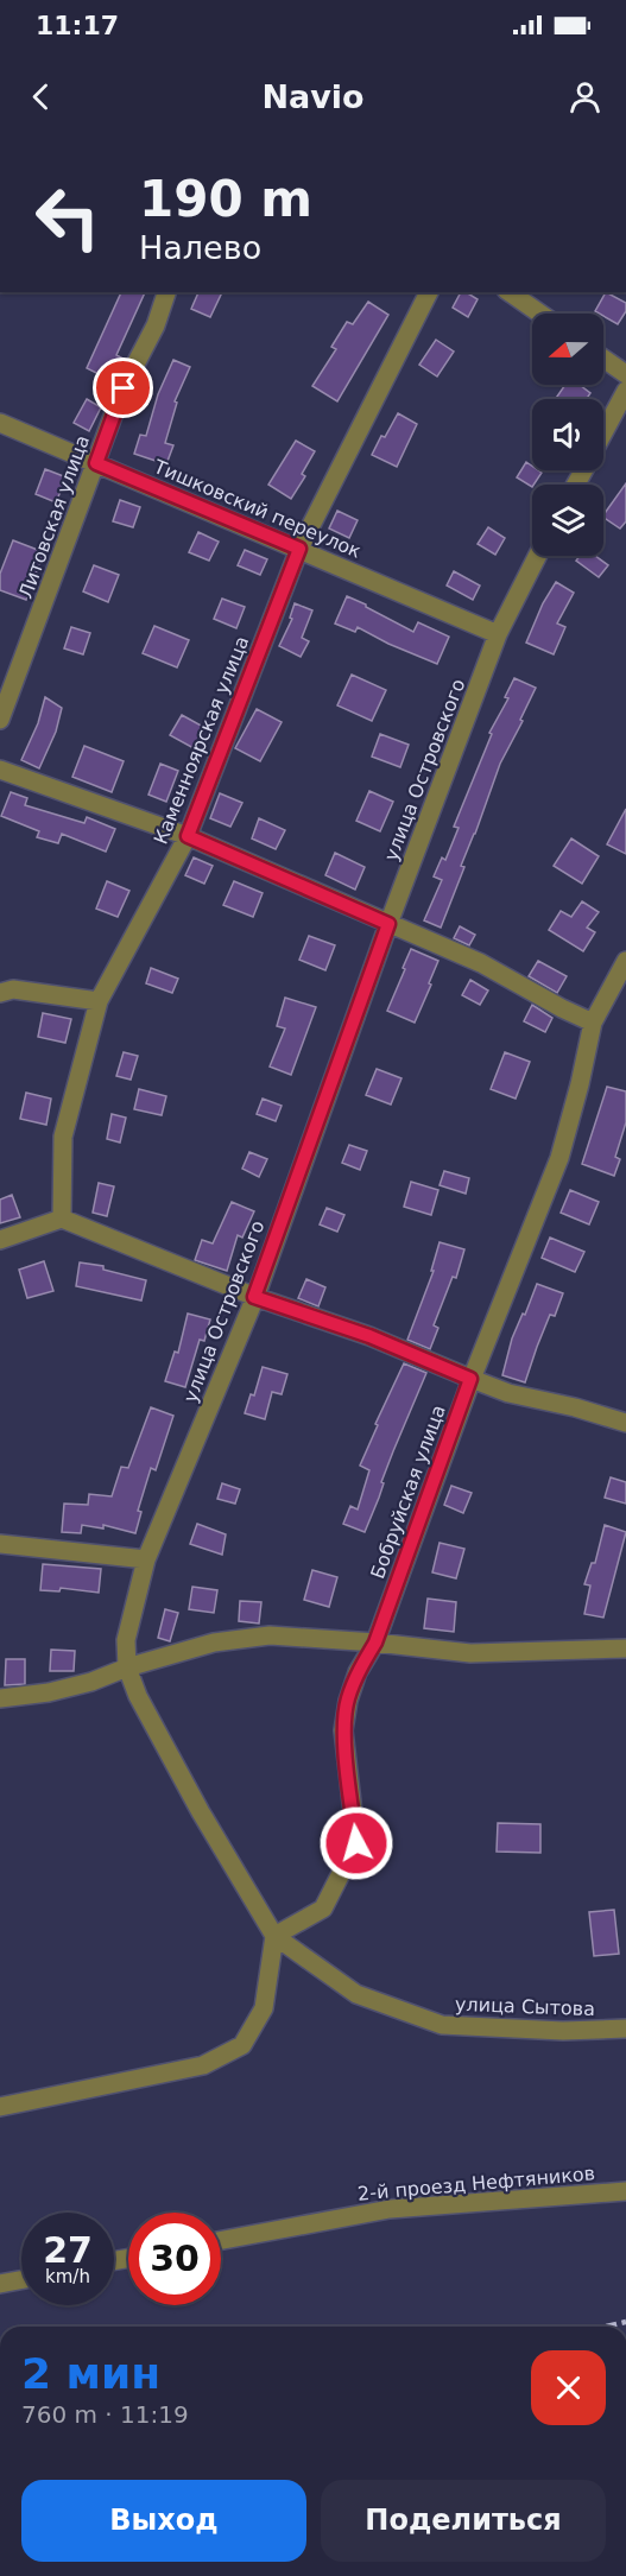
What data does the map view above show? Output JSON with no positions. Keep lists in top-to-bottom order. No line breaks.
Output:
{"streets":{"street":["Тишковский переулок","Литовская улица","Каменноярская улица","улица Островского","Бобруйская улица","улица Сытова","2-й проезд Нефтяников"]},"crossings":[["Тишковский переулок","Литовская улица"],["Тишковский переулок","Каменноярская улица"],["Тишковский переулок","улица Островского"],["улица Островского","Бобруйская улица"],["улица Островского","улица Сытова"],["Бобруйская улица","улица Сытова"]],"north":"left","page":{"status":"11:17","header":"Navio","turn":["190 m","Налево"],"speed":"27 km/h","limit":"30","heading":["2 мин","760 m · 11:19"],"buttons":["Выход","Поделиться"]}}
